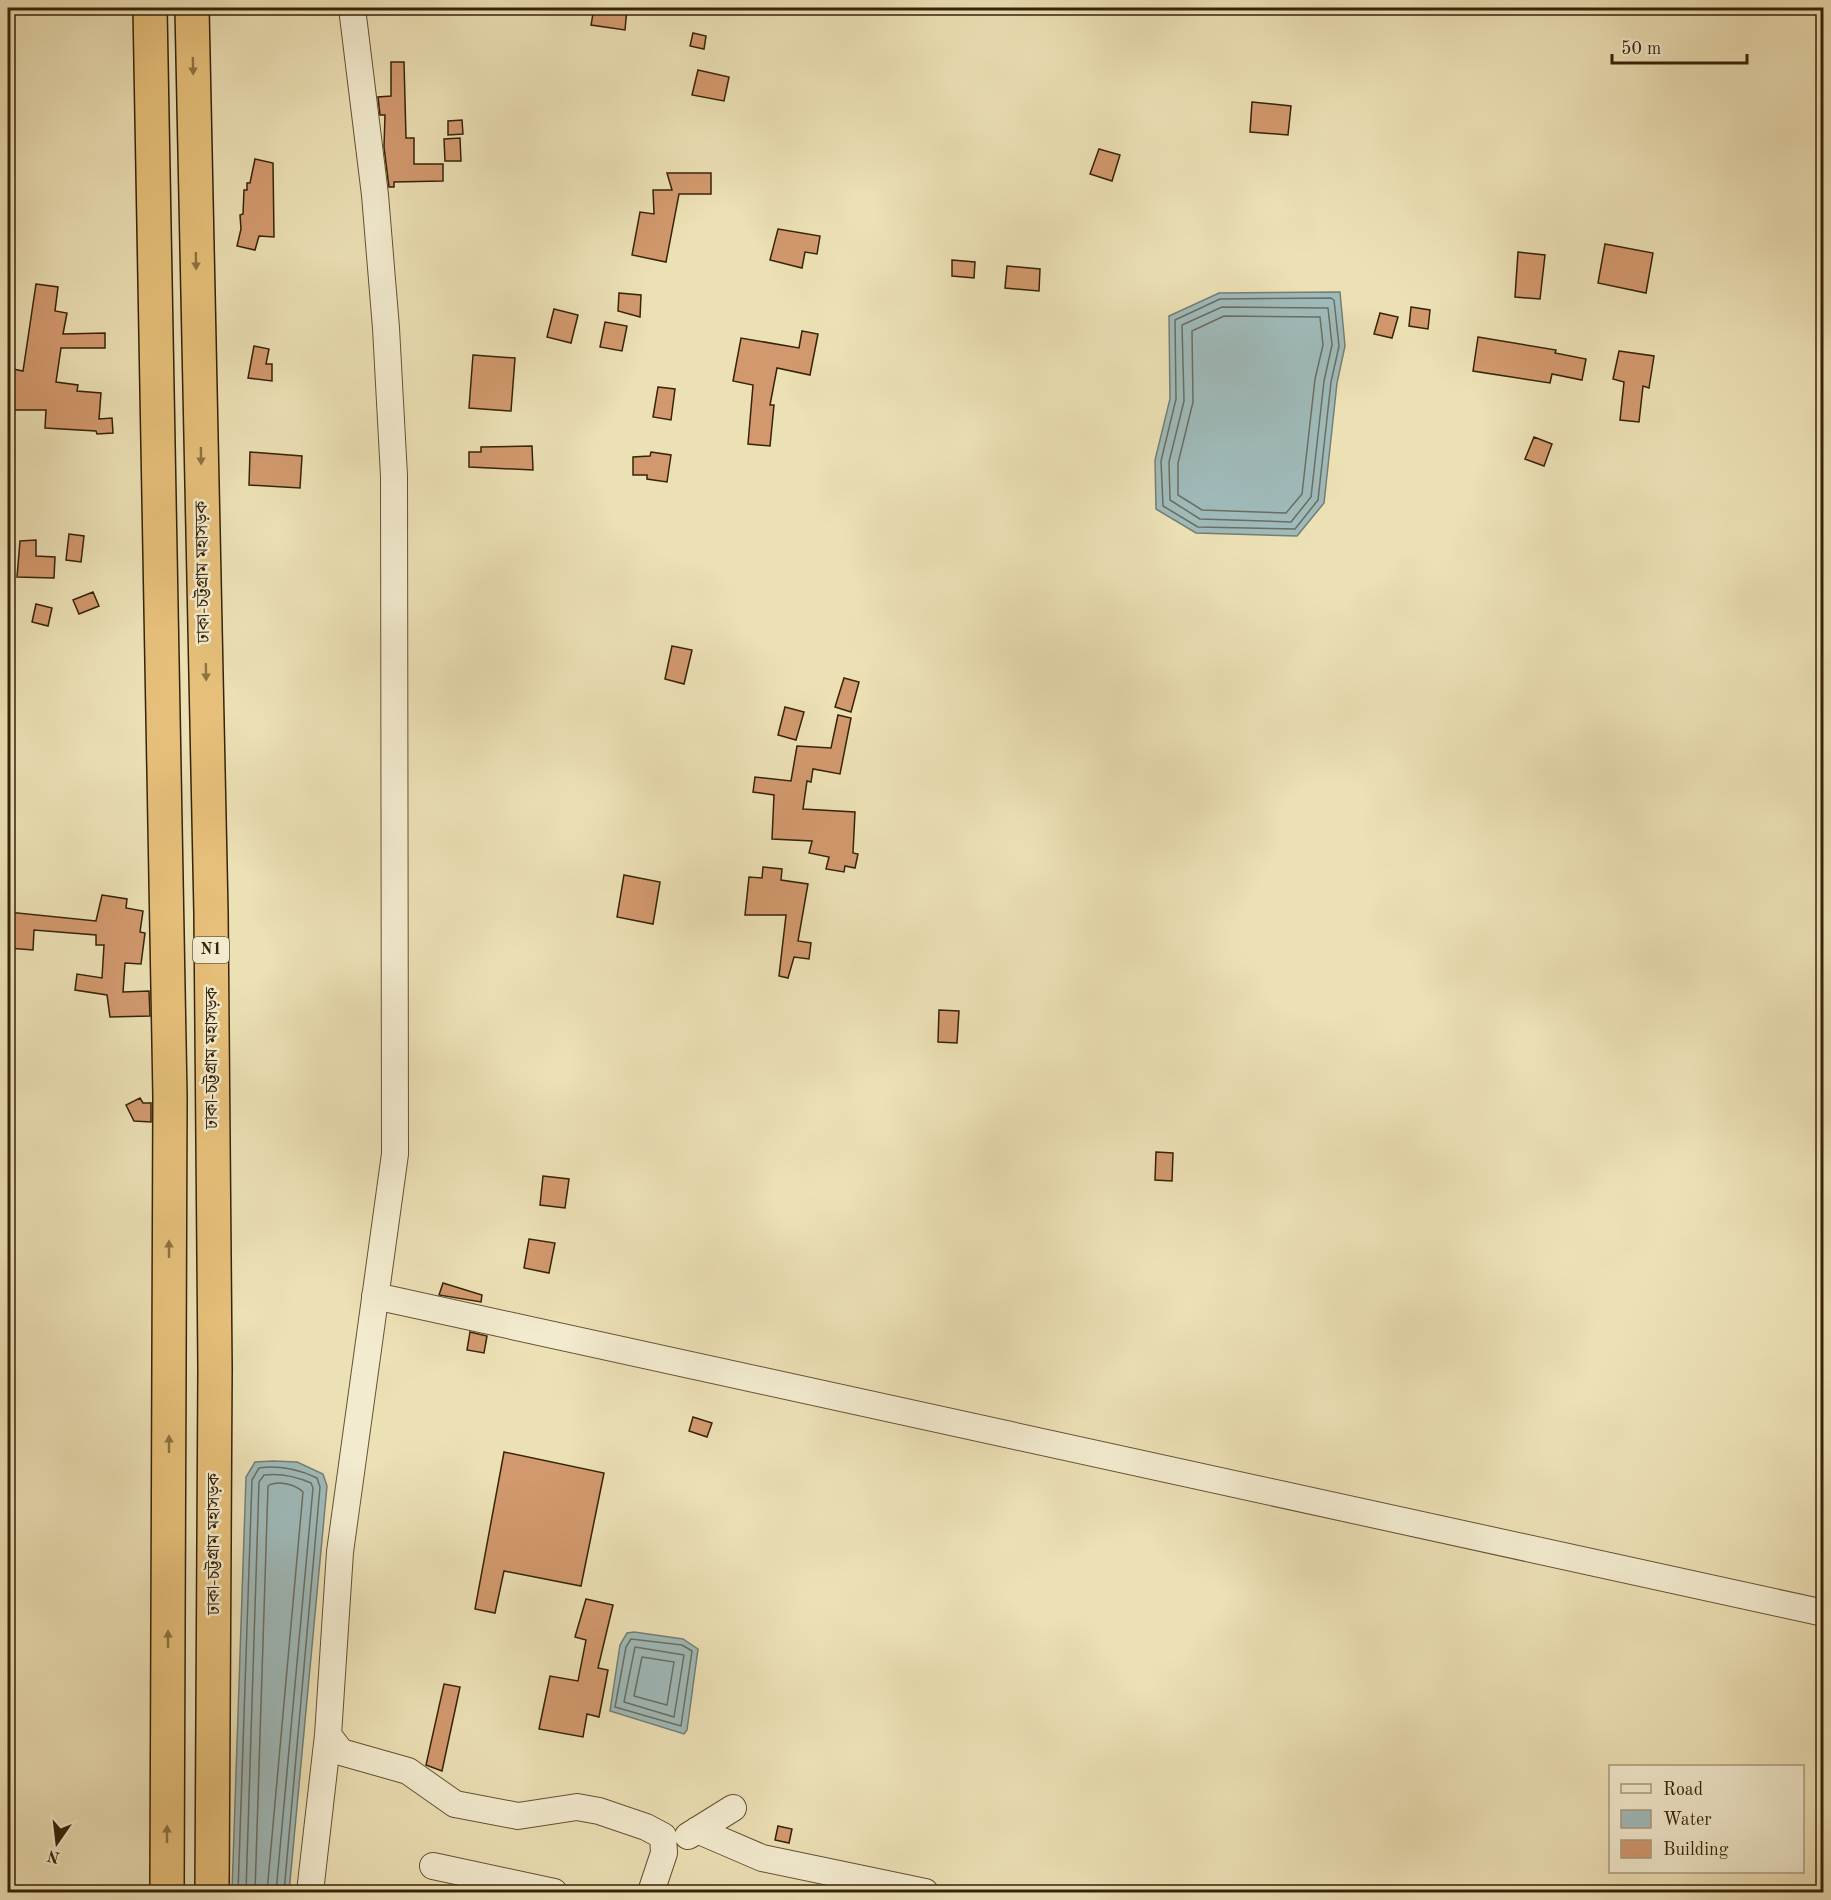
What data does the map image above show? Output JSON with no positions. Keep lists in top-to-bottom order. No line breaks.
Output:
{"streets":{"highway":["ঢাকা-চট্টগ্রাম মহাসড়ক","N1"]},"legend":["Road","Water","Building"],"scale_bar":"50 m","north":"bottom"}
